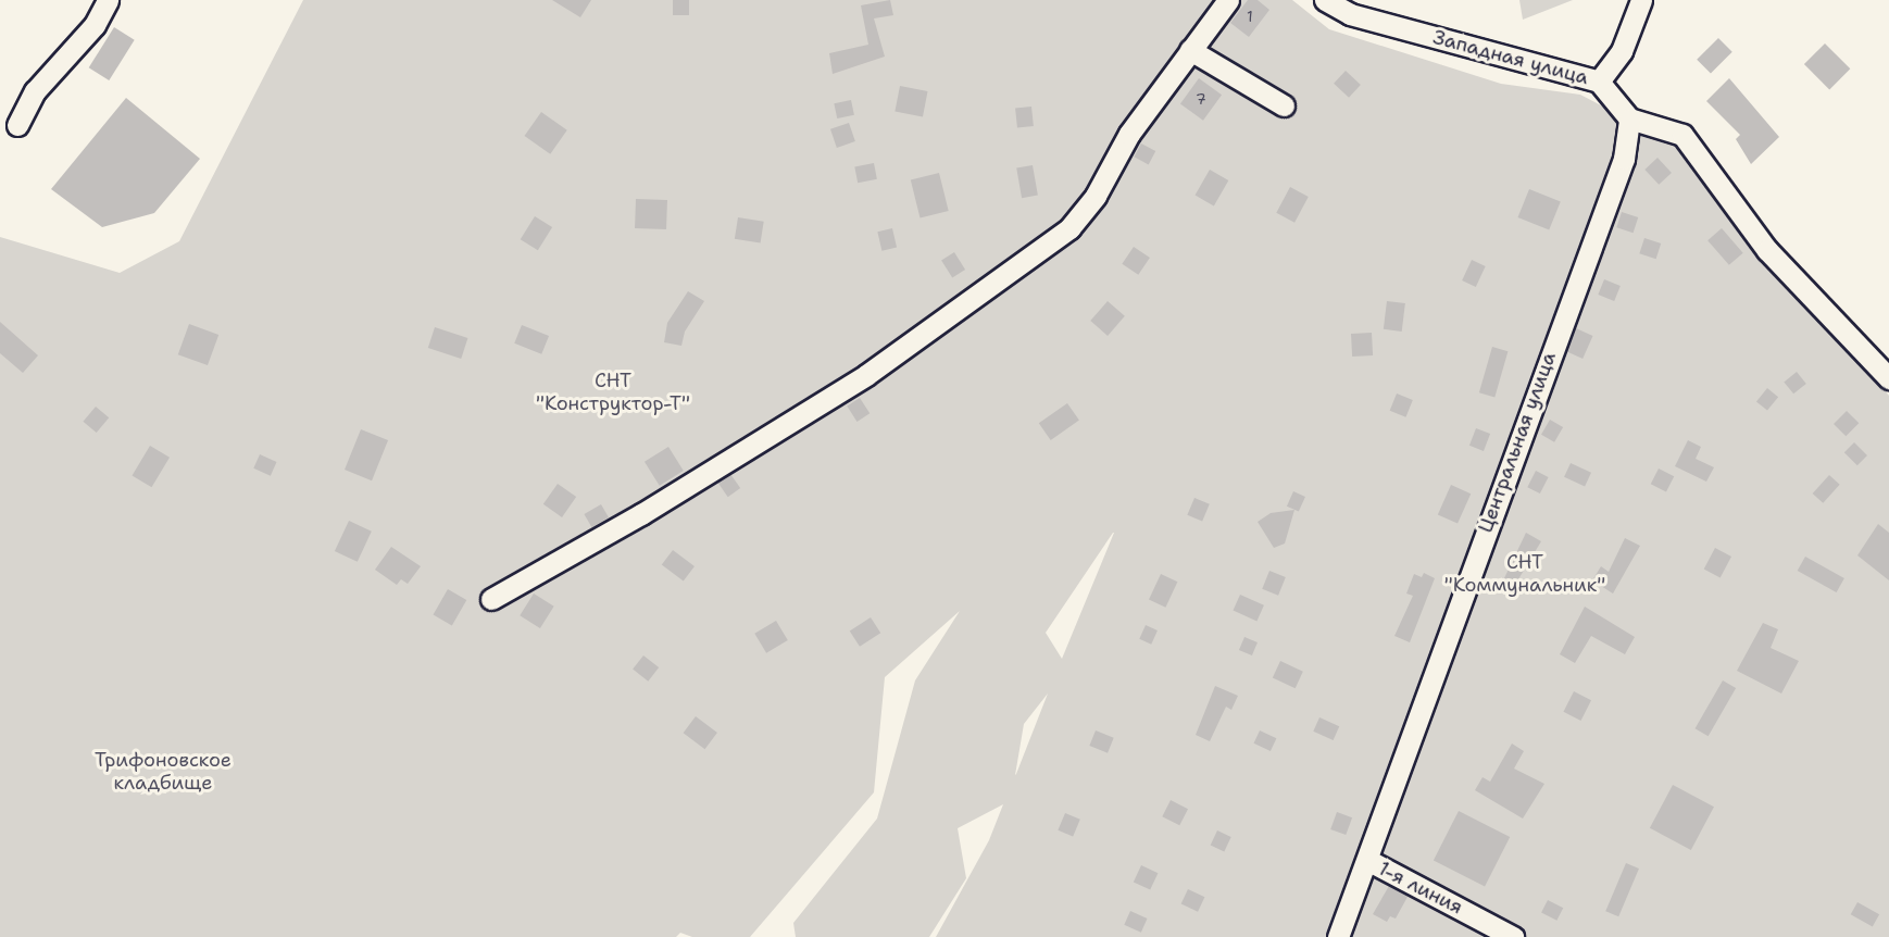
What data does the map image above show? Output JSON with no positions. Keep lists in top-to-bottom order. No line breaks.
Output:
{"streets":{"street":["Западная улица","Центральная улица","1-я линия"]},"crossings":[["Западная улица","Центральная улица"],["Центральная улица","1-я линия"]],"parks":["СНТ \"Конструктор-Т\"","СНТ \"Коммунальник\"","Трифоновское кладбище"],"house_numbers":["1","7"]}
